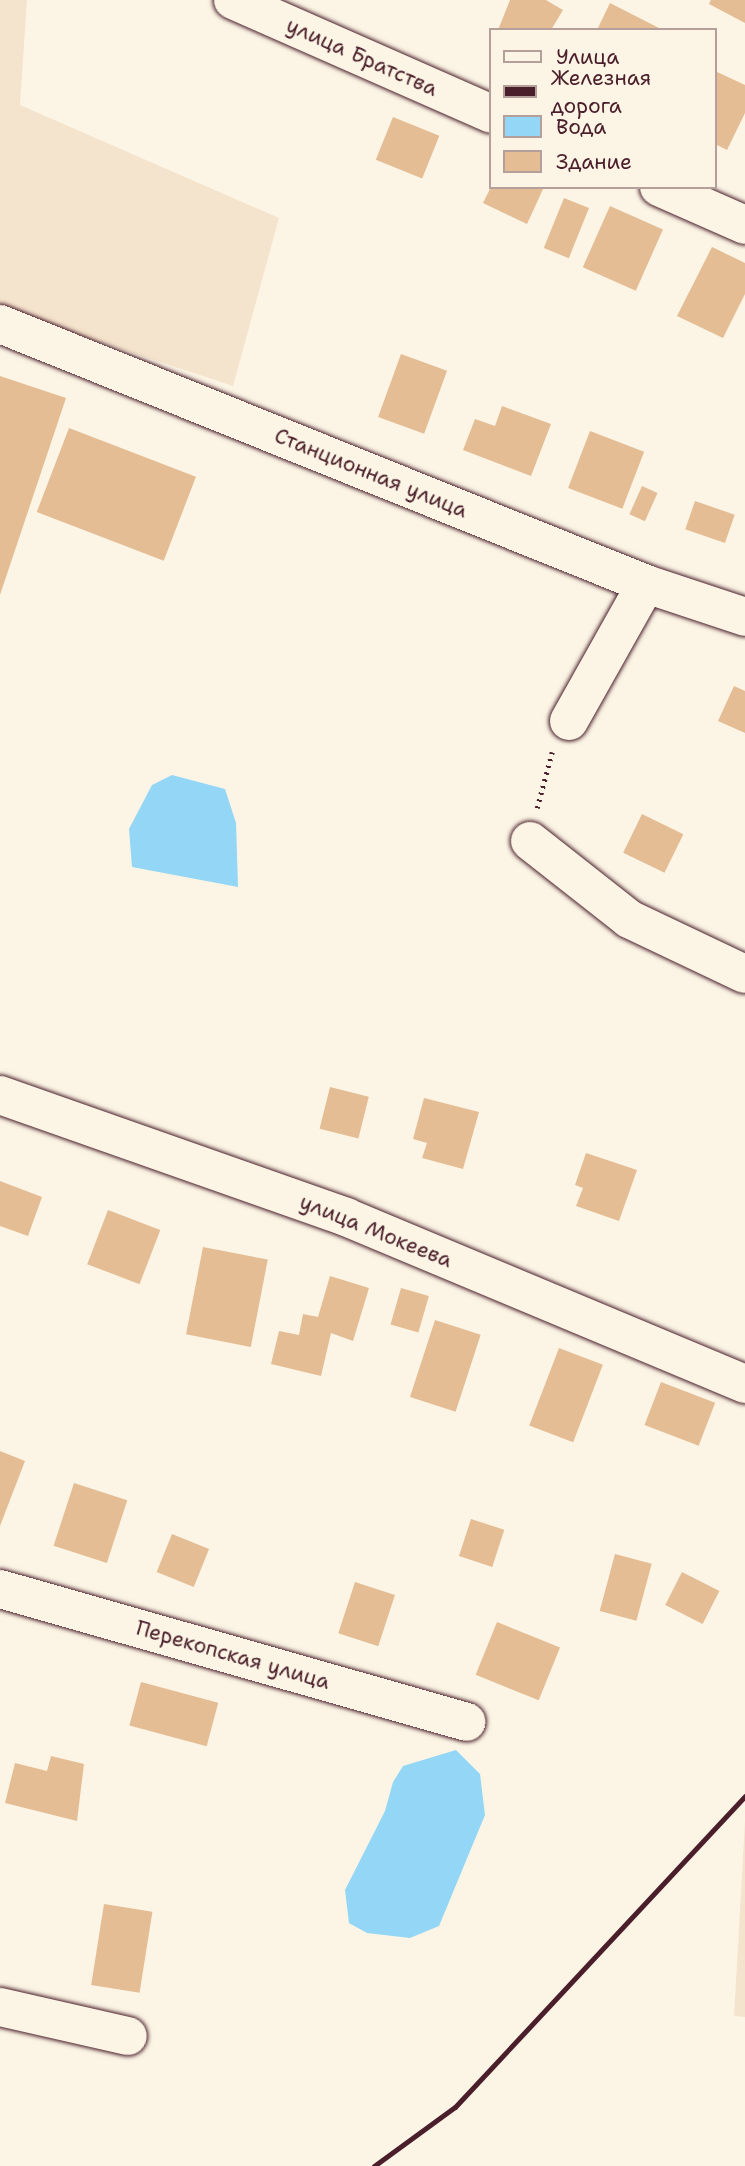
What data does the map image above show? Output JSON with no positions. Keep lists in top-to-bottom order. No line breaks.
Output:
{"streets":{"street":["улица Братства","Станционная улица","улица Мокеева","Перекопская улица"]},"legend":["Улица","Железная дорога","Вода","Здание"]}
